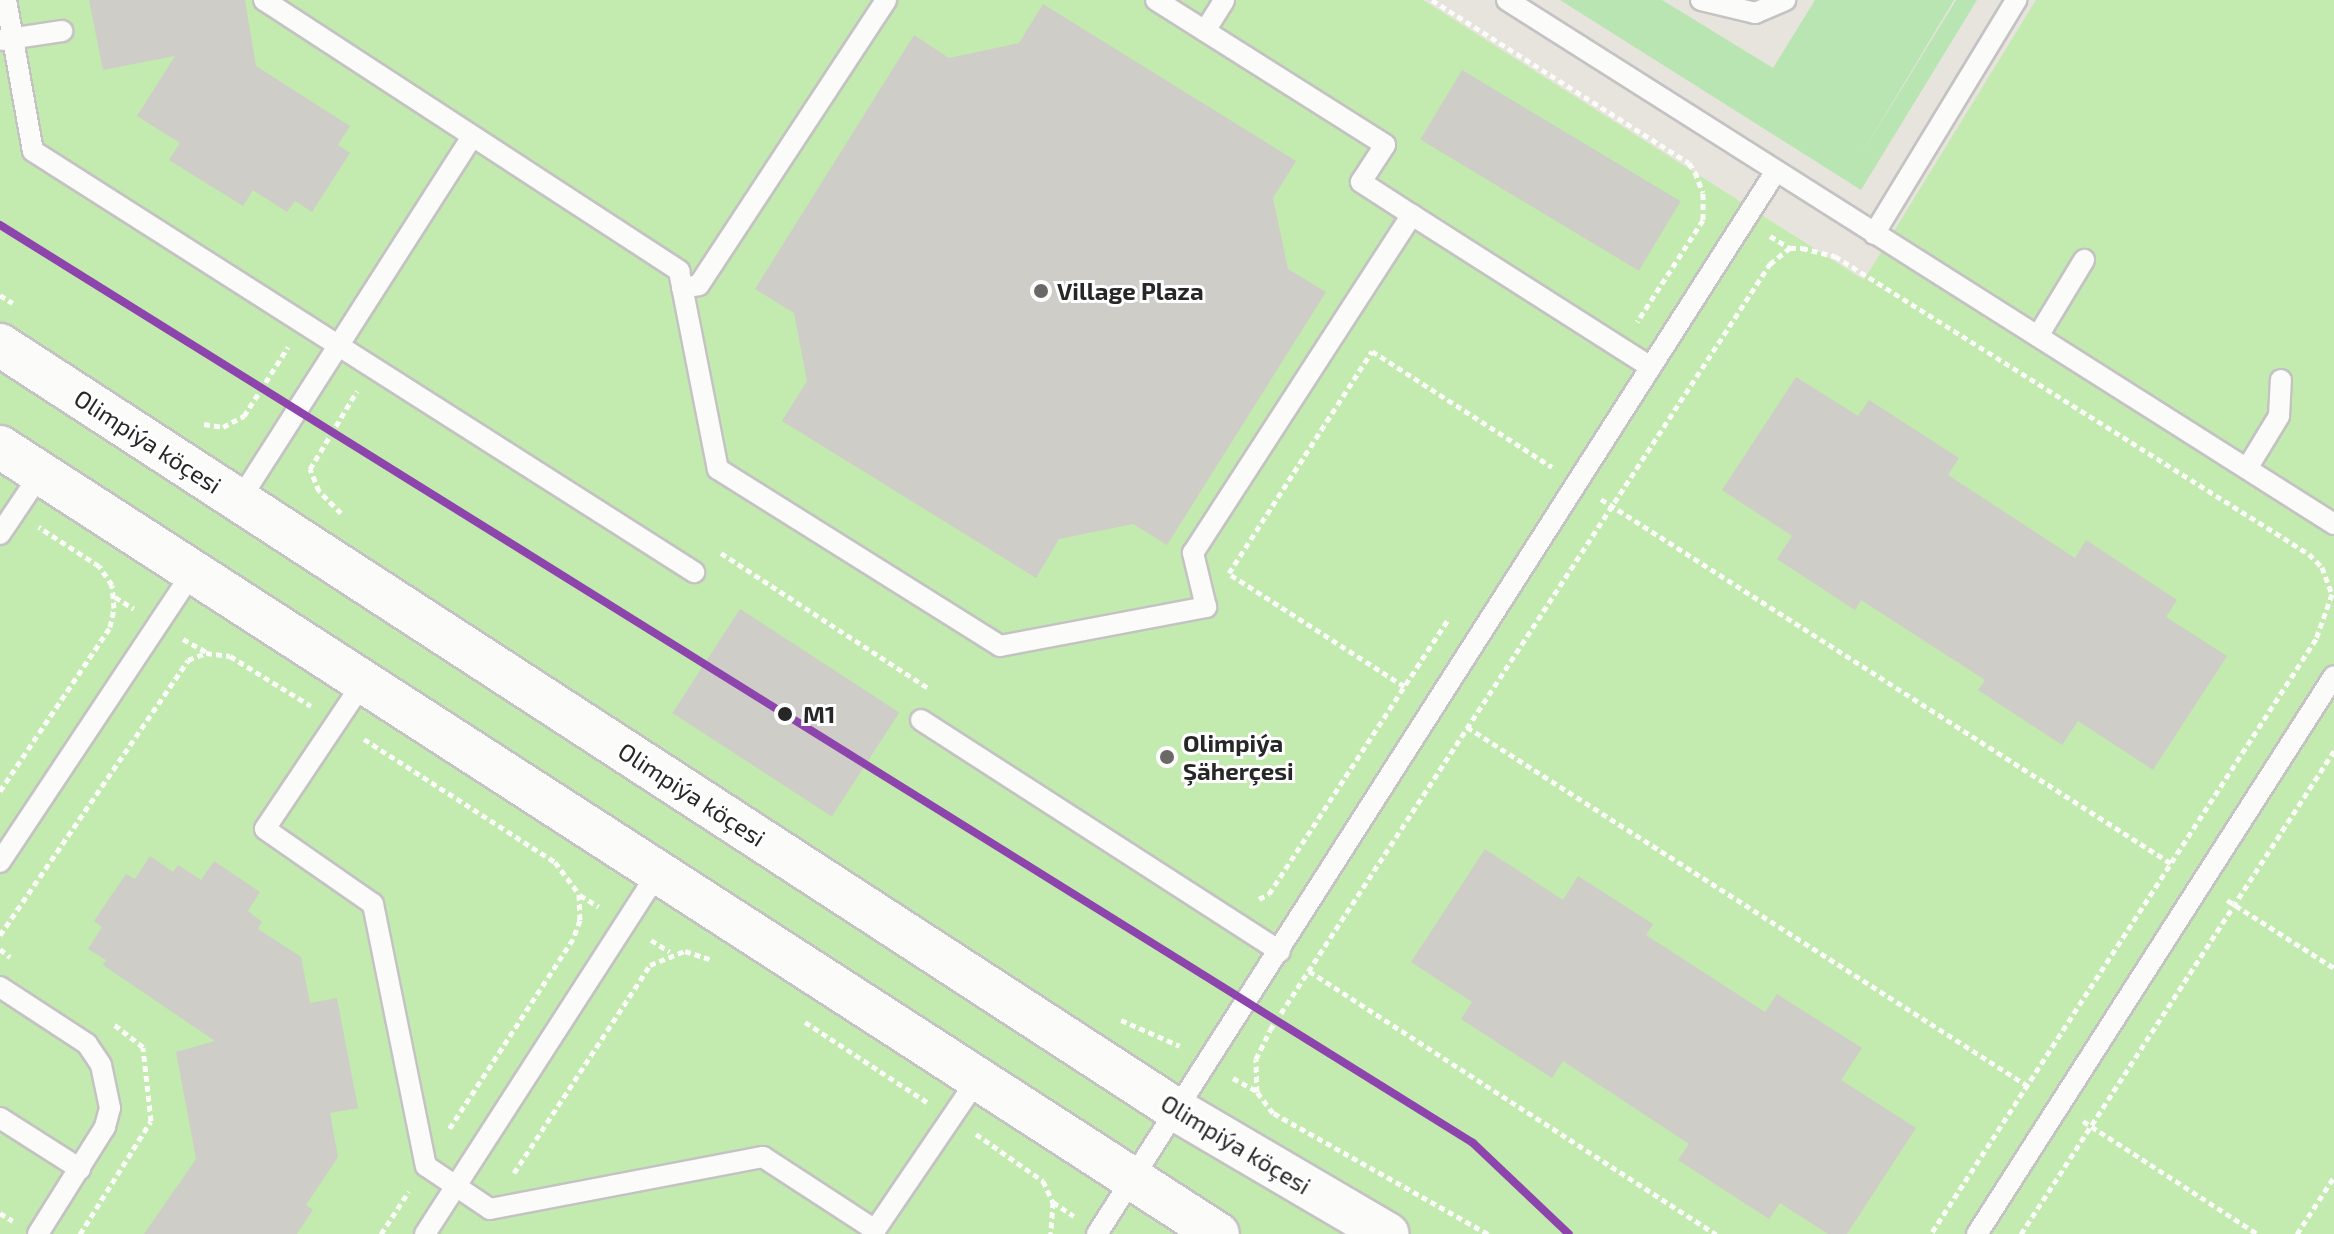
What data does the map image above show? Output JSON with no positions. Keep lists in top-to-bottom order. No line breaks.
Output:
{"streets":{"street":["Olimpiýa köçesi"]},"places":["Village Plaza","M1","Olimpiýa Şäherçesi"],"lines":["transit line M1"]}
